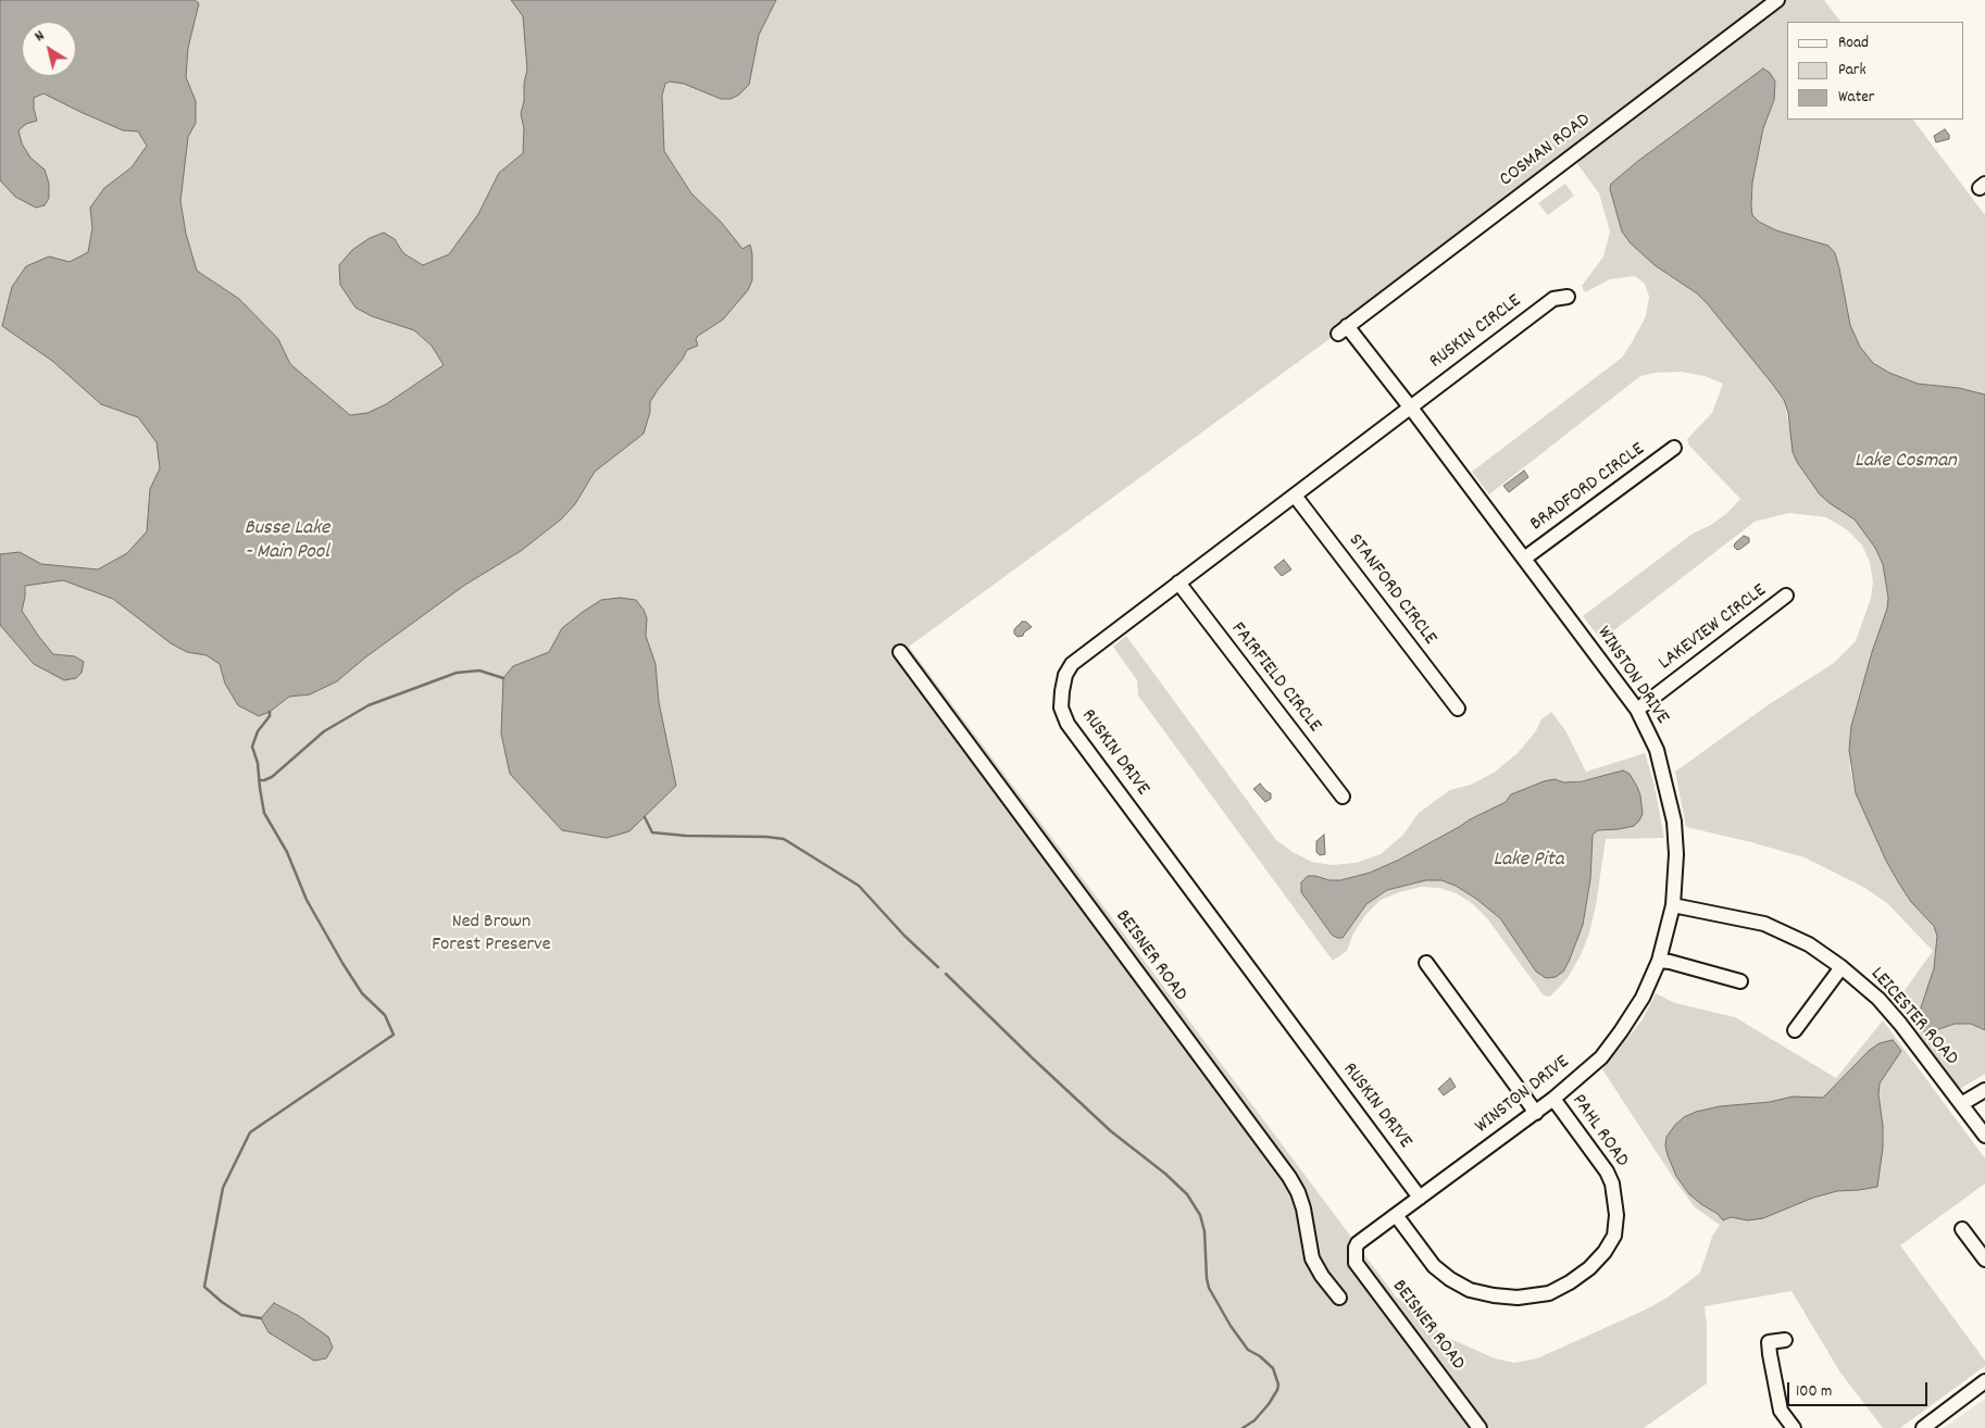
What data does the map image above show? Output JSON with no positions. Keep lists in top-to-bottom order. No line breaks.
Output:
{"streets":{"street":["COSMAN ROAD","RUSKIN CIRCLE","BRADFORD CIRCLE","STANFORD CIRCLE","LAKEVIEW CIRCLE","WINSTON DRIVE","FAIRFIELD CIRCLE","RUSKIN DRIVE","BEISNER ROAD","LEICESTER ROAD","PAHL ROAD"]},"crossings":[["COSMAN ROAD","WINSTON DRIVE"],["RUSKIN CIRCLE","WINSTON DRIVE"],["RUSKIN CIRCLE","RUSKIN DRIVE"],["BRADFORD CIRCLE","WINSTON DRIVE"],["STANFORD CIRCLE","RUSKIN DRIVE"],["LAKEVIEW CIRCLE","WINSTON DRIVE"],["WINSTON DRIVE","RUSKIN DRIVE"],["WINSTON DRIVE","BEISNER ROAD"],["WINSTON DRIVE","LEICESTER ROAD"],["WINSTON DRIVE","PAHL ROAD"],["FAIRFIELD CIRCLE","RUSKIN DRIVE"]],"water":["Lake Cosman","Busse Lake - Main Pool","Lake Pita"],"parks":["Ned Brown Forest Preserve"],"legend":["Road","Park","Water"],"scale_bar":"100 m","north":"top left"}
